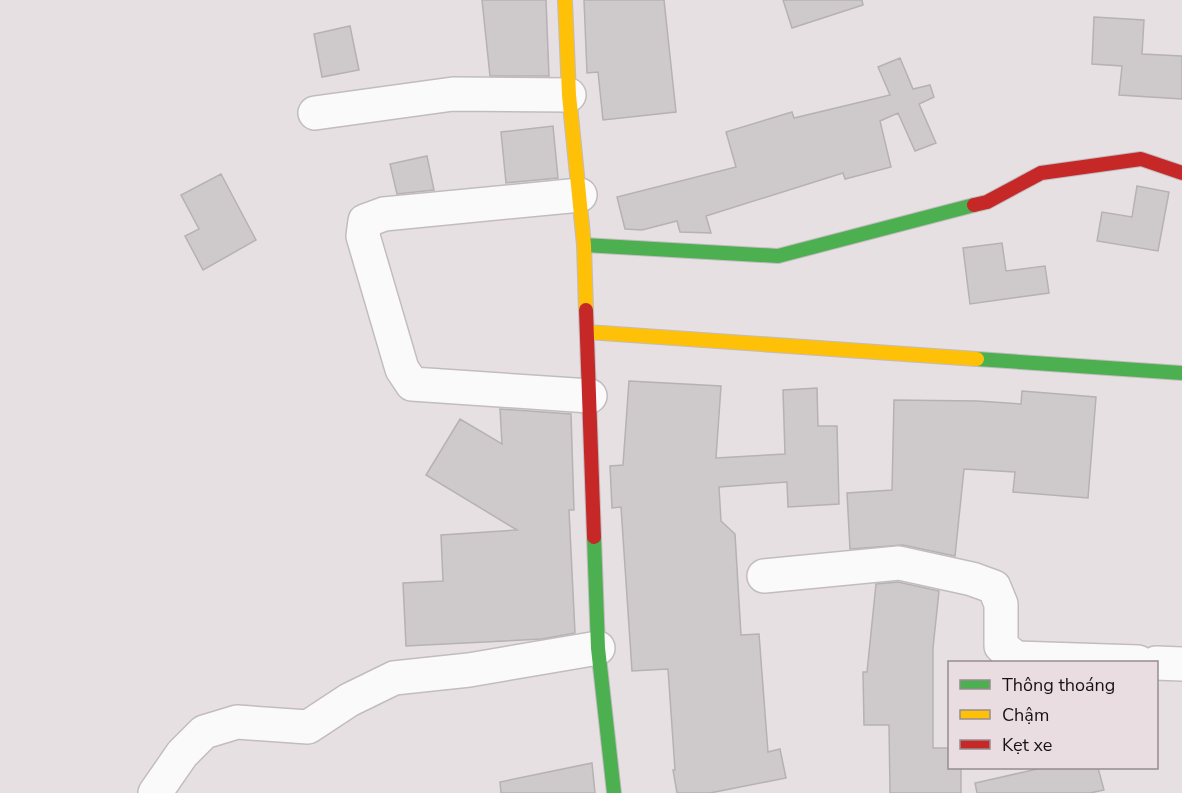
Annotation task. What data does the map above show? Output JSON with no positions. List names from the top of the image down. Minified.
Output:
{"legend":["Thông thoáng","Chậm","Kẹt xe"]}
